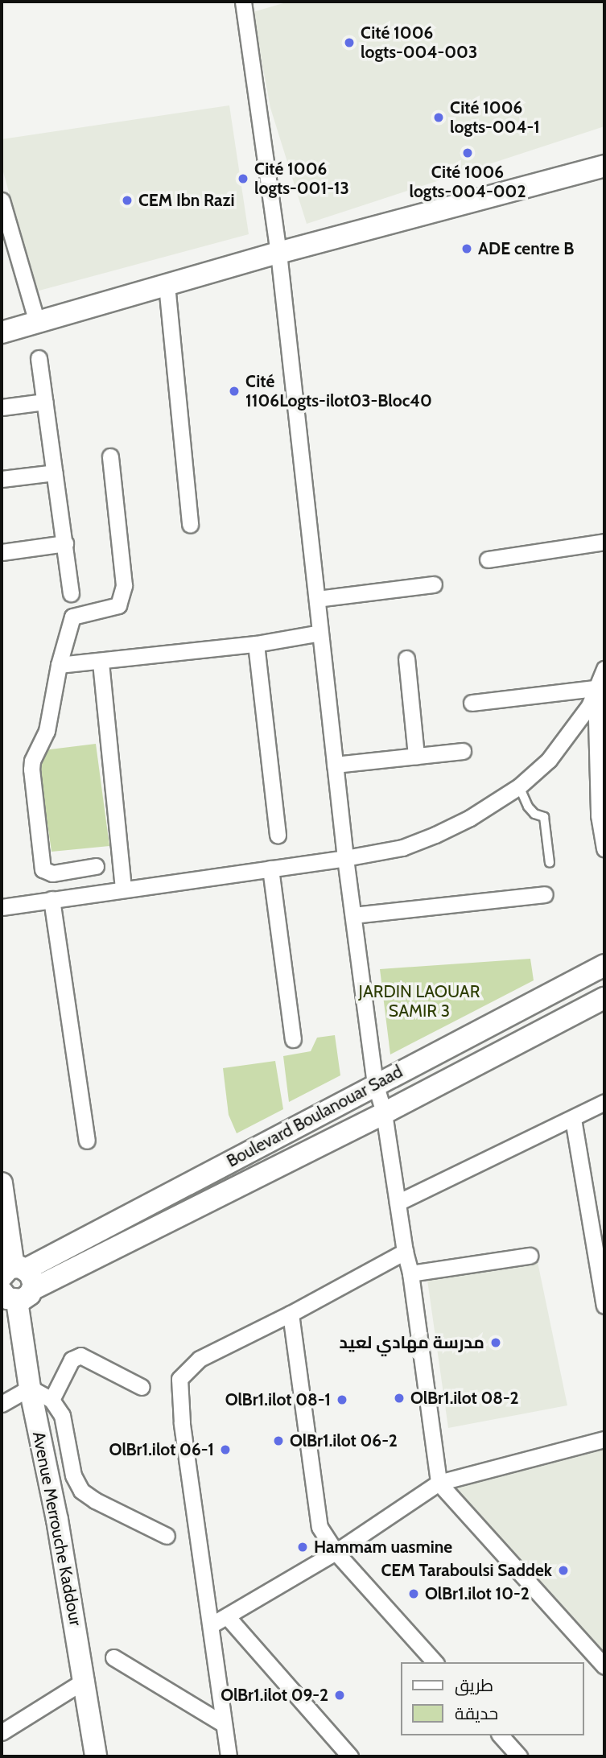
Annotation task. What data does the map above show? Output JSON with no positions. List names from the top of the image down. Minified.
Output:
{"streets":{"main road":["Boulevard Boulanouar Saad","Avenue Merrouche Kaddour"]},"crossings":[["Boulevard Boulanouar Saad","Avenue Merrouche Kaddour"]],"parks":["JARDIN LAOUAR SAMIR 3"],"places":["Cité 1006 logts-004-003","Cité 1006 logts-004-1","Cité 1006 logts-004-002","Cité 1006 logts-001-13","CEM Ibn Razi","ADE centre B","Cité 1106Logts-ilot03-Bloc40","مدرسة مهادي لعيد","OlBr1.ilot 08-2","OlBr1.ilot 08-1","OlBr1.ilot 06-2","OlBr1.ilot 06-1","Hammam uasmine","CEM Taraboulsi Saddek","OlBr1.ilot 10-2","OlBr1.ilot 09-2"],"legend":["طريق","حديقة"]}
